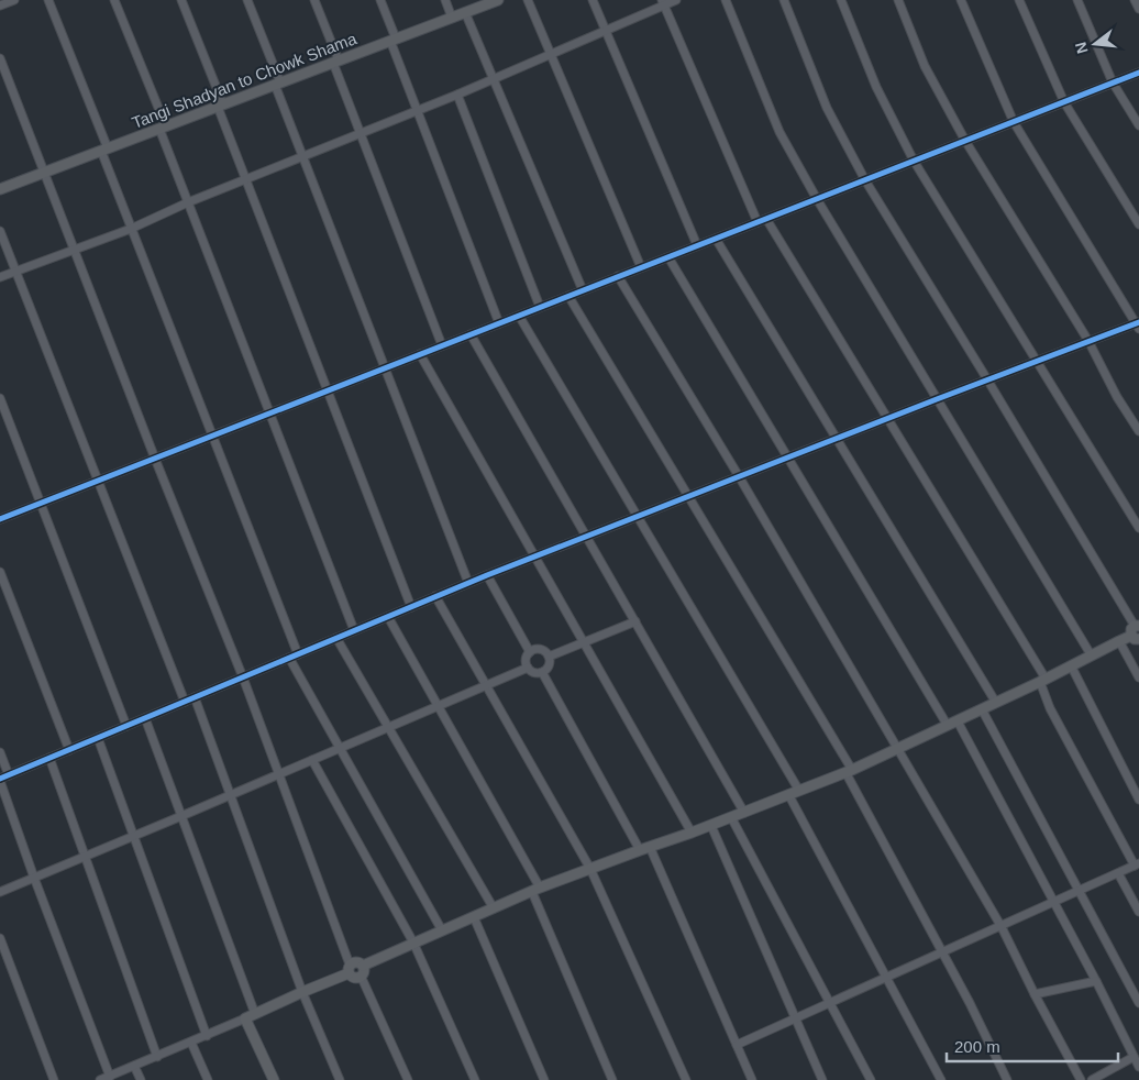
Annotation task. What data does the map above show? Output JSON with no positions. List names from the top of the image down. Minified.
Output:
{"streets":{"main road":["Tangi Shadyan to Chowk Shama"]},"scale_bar":"200 m","north":"left"}
